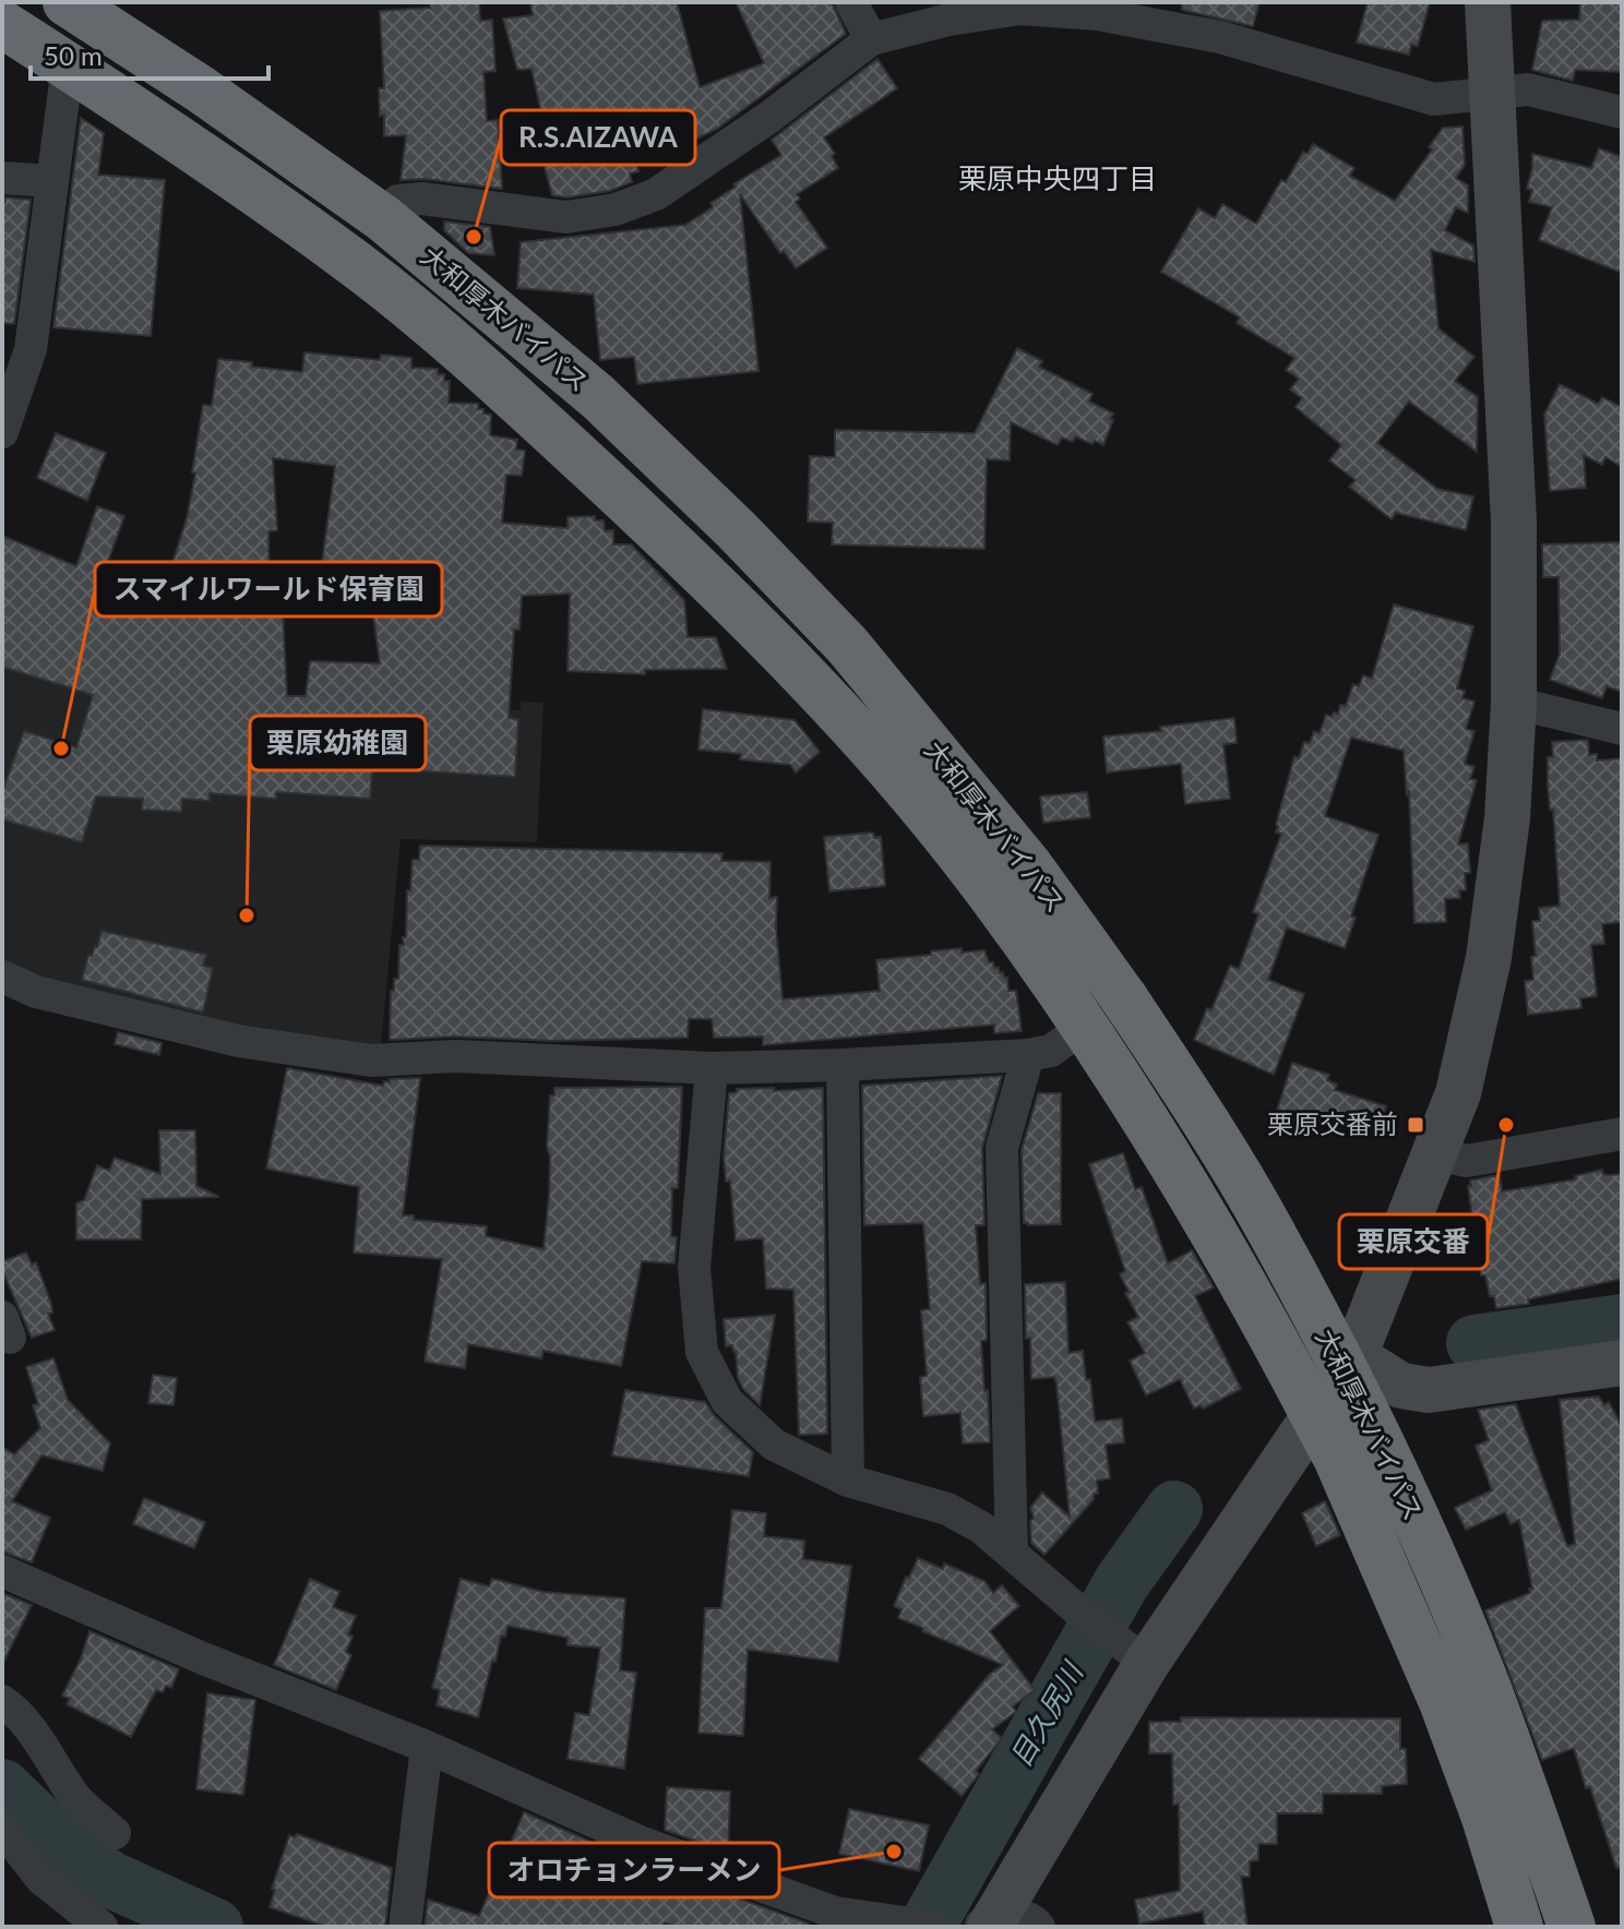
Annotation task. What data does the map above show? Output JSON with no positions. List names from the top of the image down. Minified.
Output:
{"streets":{"highway":["大和厚木バイパス"]},"districts":["栗原中央四丁目"],"water":["目久尻川"],"places":{"other":["R.S.AIZAWA","スマイルワールド保育園","栗原幼稚園","栗原交番","オロチョンラーメン"],"transit":["栗原交番前"]},"scale_bar":"50 m"}
